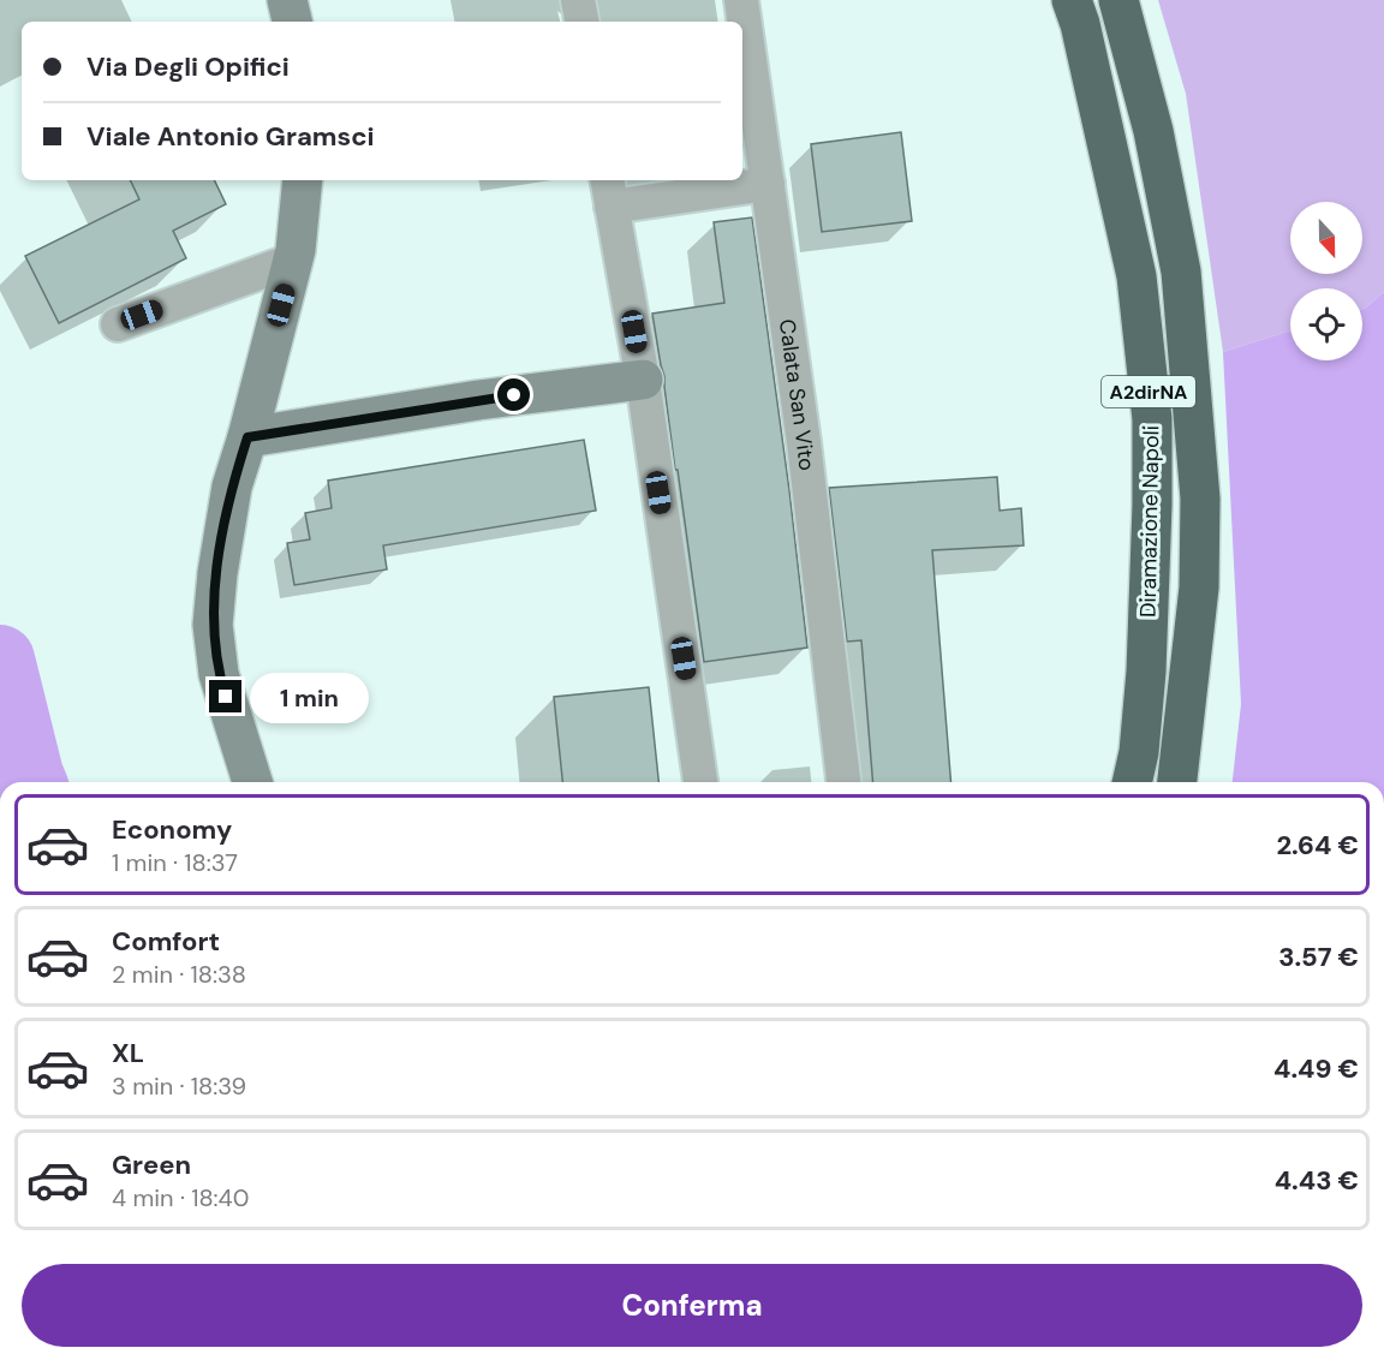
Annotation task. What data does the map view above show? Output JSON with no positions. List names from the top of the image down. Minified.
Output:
{"streets":{"highway":["A2dirNA","Diramazione Napoli"],"street":["Calata San Vito"]},"north":"bottom","page":{"banner":["Via Degli Opifici","Viale Antonio Gramsci"],"bubble":"1 min","list":[{"name":"Economy","note":"1 min · 18:37","value":"2.64 €"},{"name":"Comfort","note":"2 min · 18:38","value":"3.57 €"},{"name":"XL","note":"3 min · 18:39","value":"4.49 €"},{"name":"Green","note":"4 min · 18:40","value":"4.43 €"}],"buttons":"Conferma"}}
